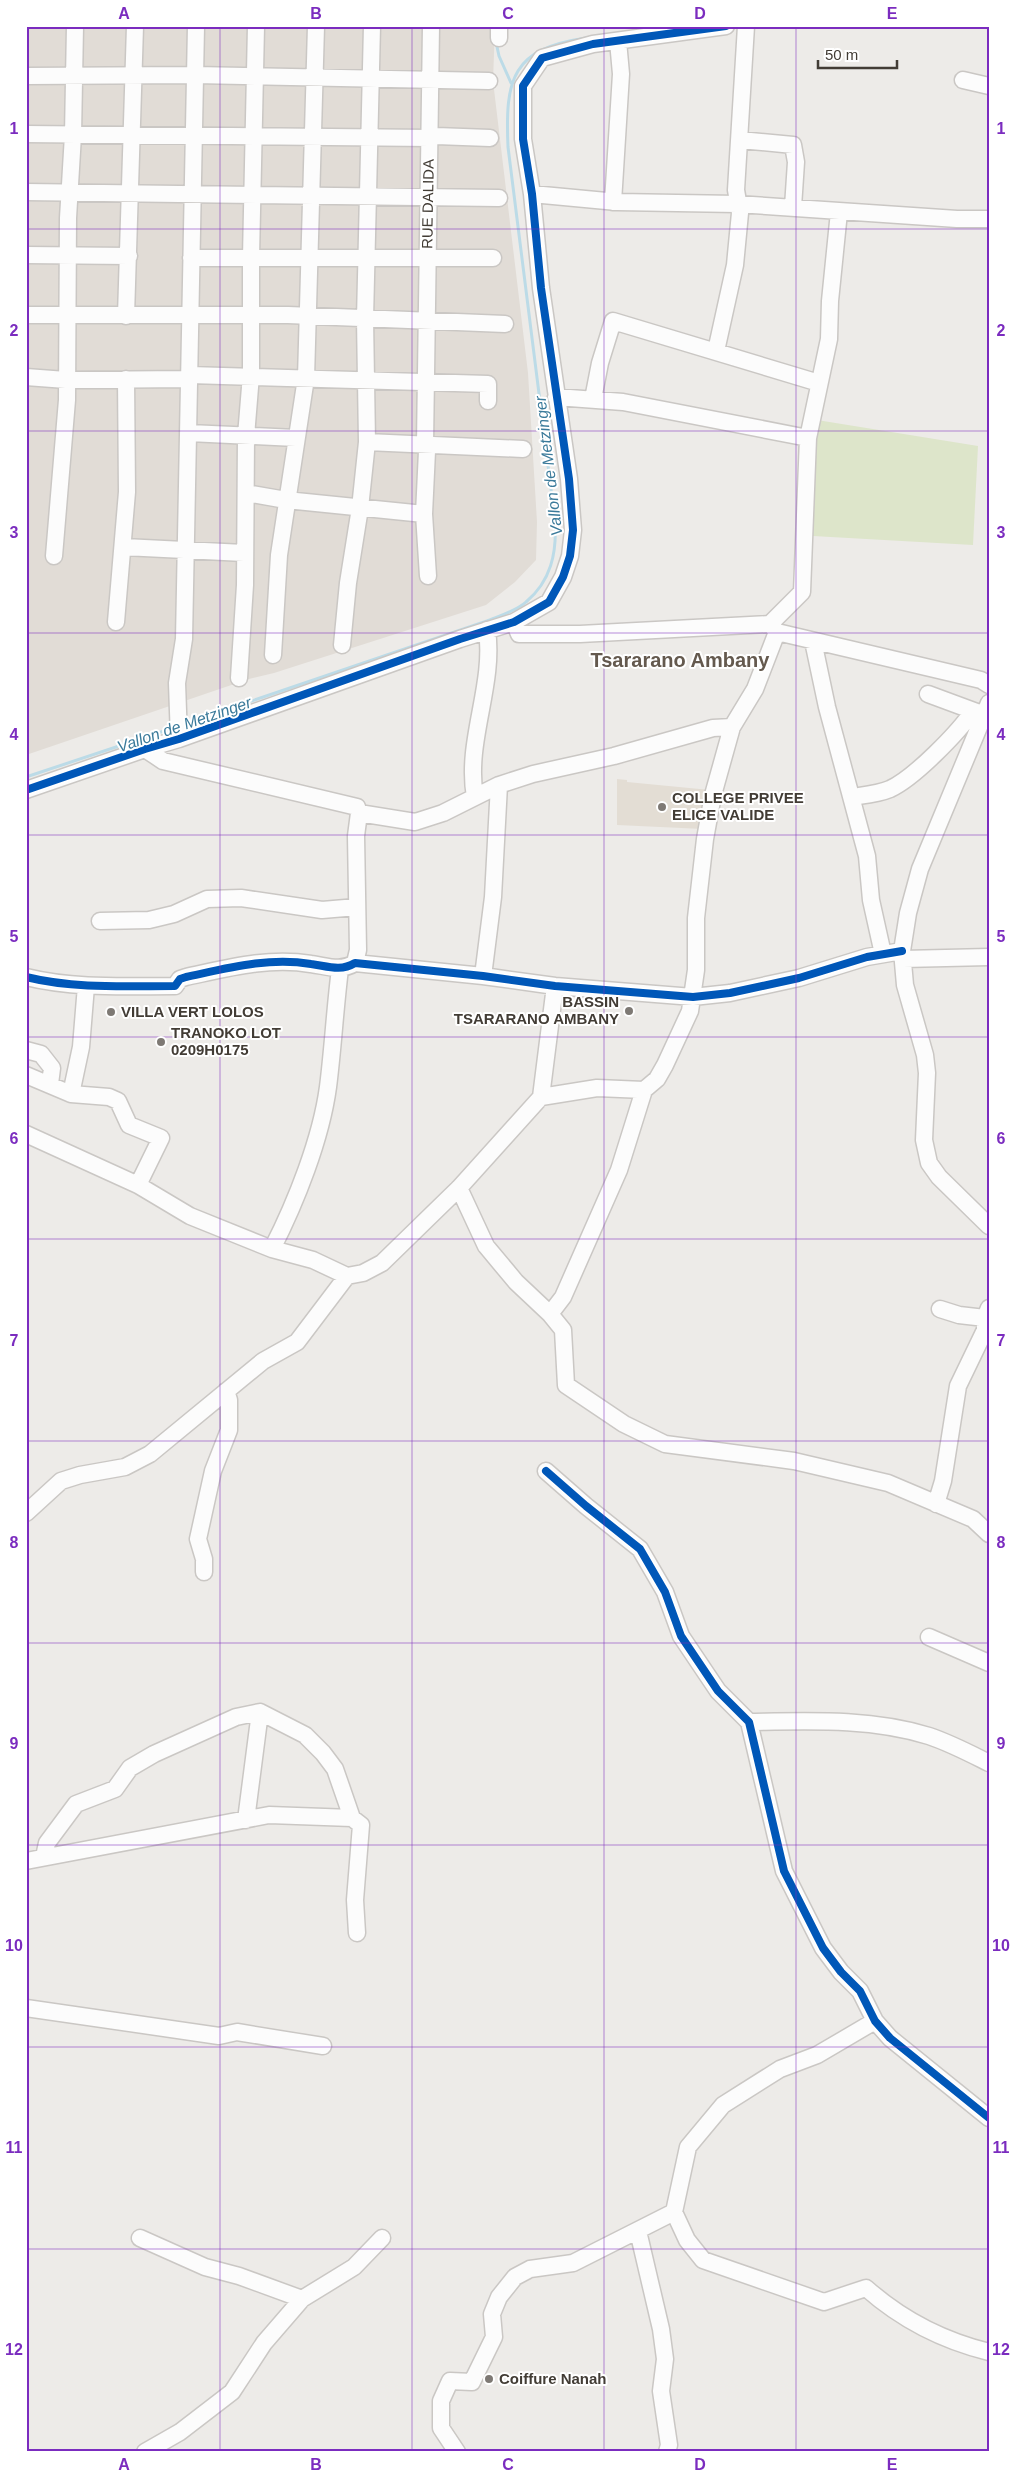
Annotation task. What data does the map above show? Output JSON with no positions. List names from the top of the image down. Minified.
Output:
{"streets":{"street":["RUE DALIDA"]},"districts":["Tsararano Ambany"],"water":["Vallon de Metzinger"],"places":["COLLEGE PRIVEE ELICE VALIDE","BASSIN TSARARANO AMBANY","VILLA VERT LOLOS","TRANOKO LOT 0209H0175","Coiffure Nanah"],"scale_bar":"50 m","grid":{"columns":["A","B","C","D","E"],"rows":["1","2","3","4","5","6","7","8","9","10","11","12"]}}
